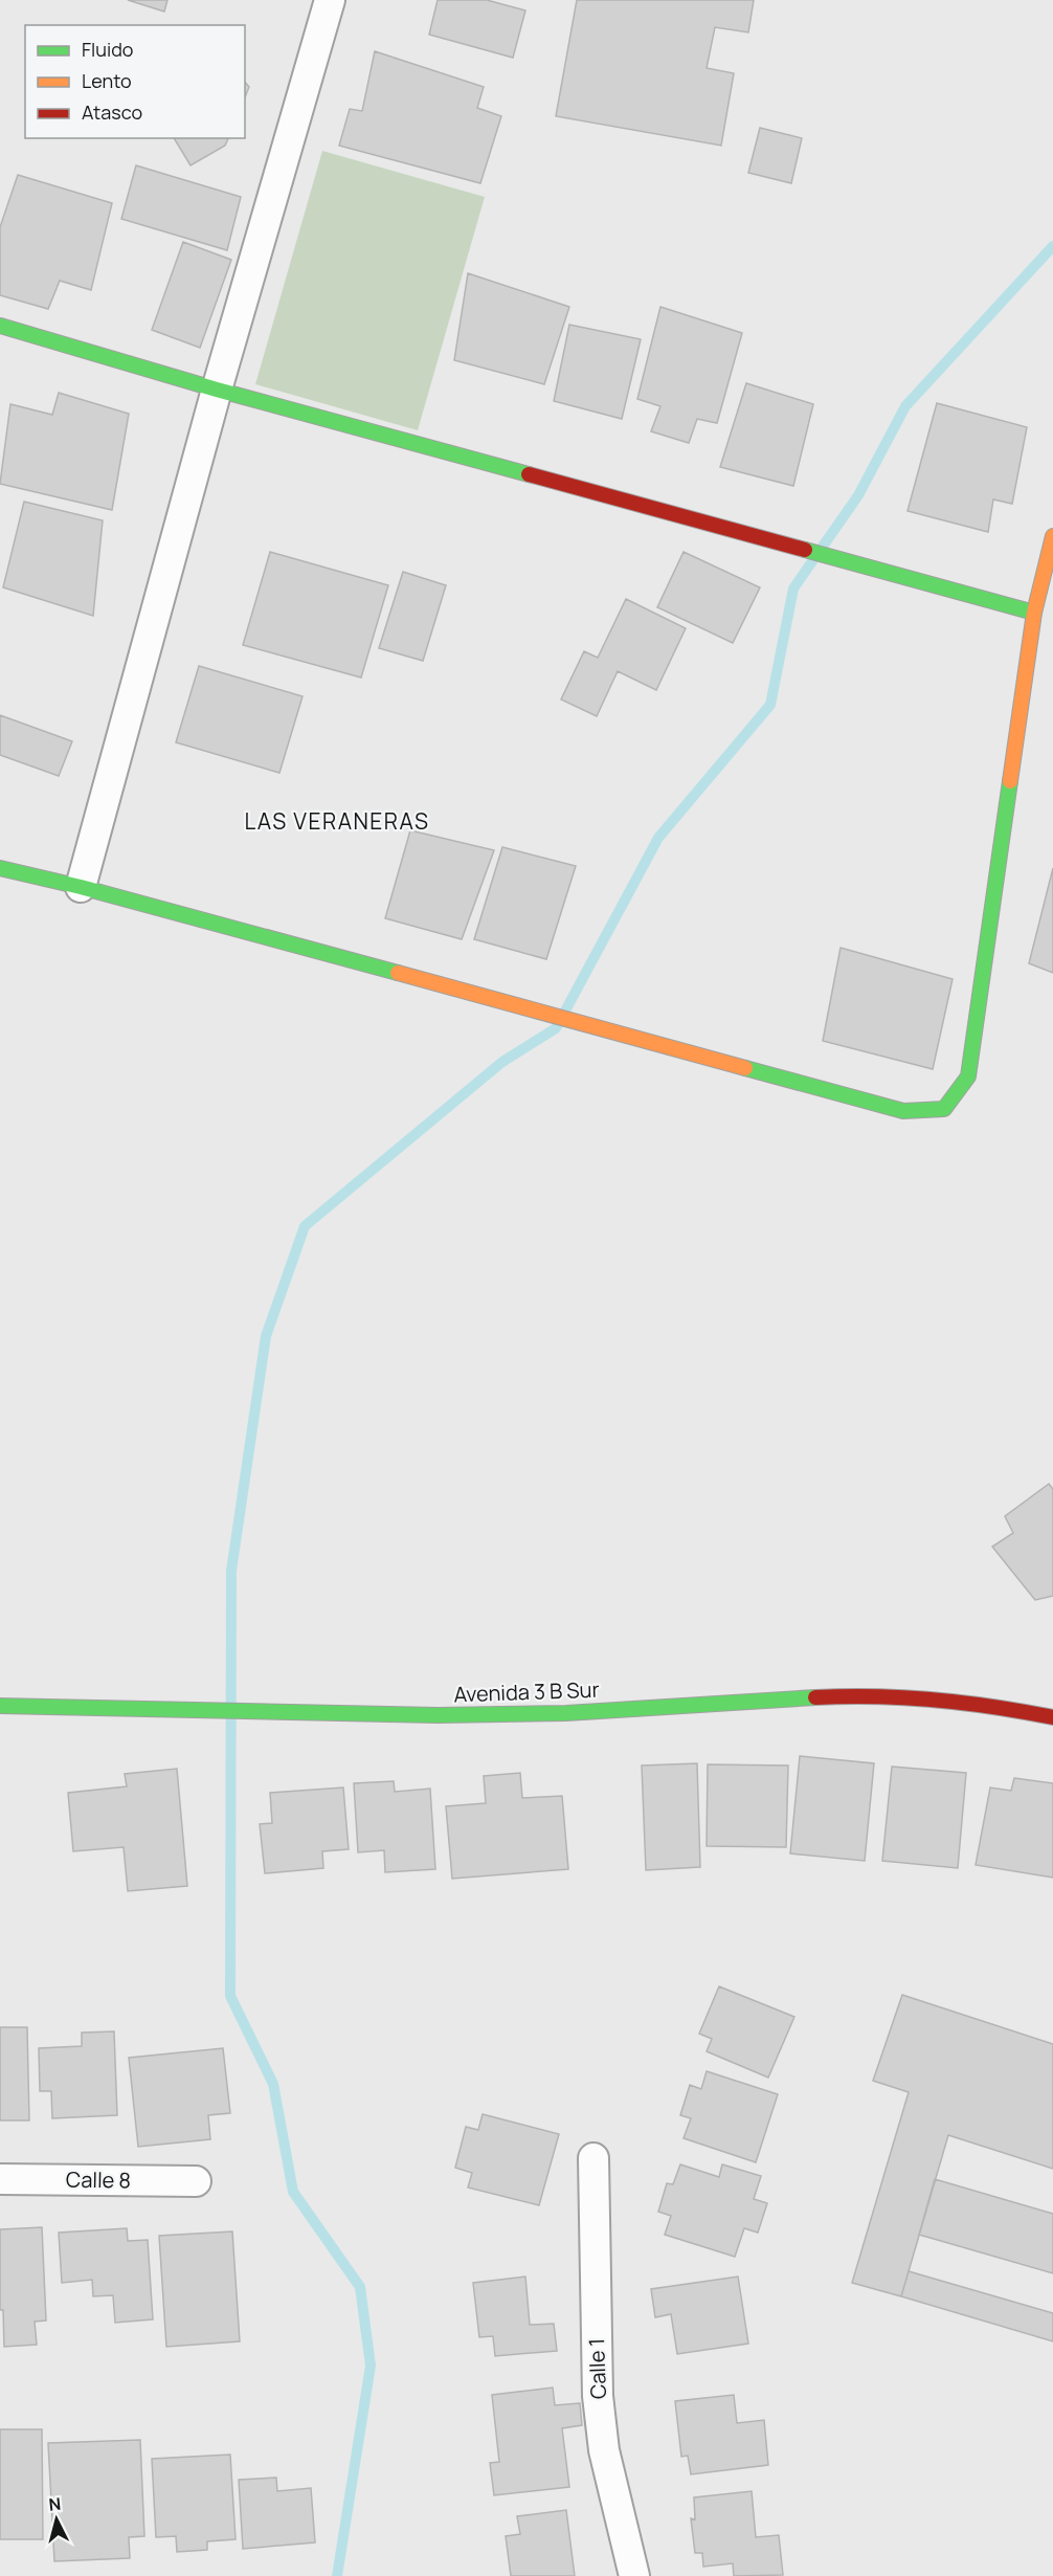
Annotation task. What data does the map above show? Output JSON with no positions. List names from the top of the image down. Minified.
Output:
{"streets":{"street":["Avenida 3 B Sur","Calle 8","Calle 1"]},"districts":["LAS VERANERAS"],"legend":["Fluido","Lento","Atasco"],"north":"top"}
